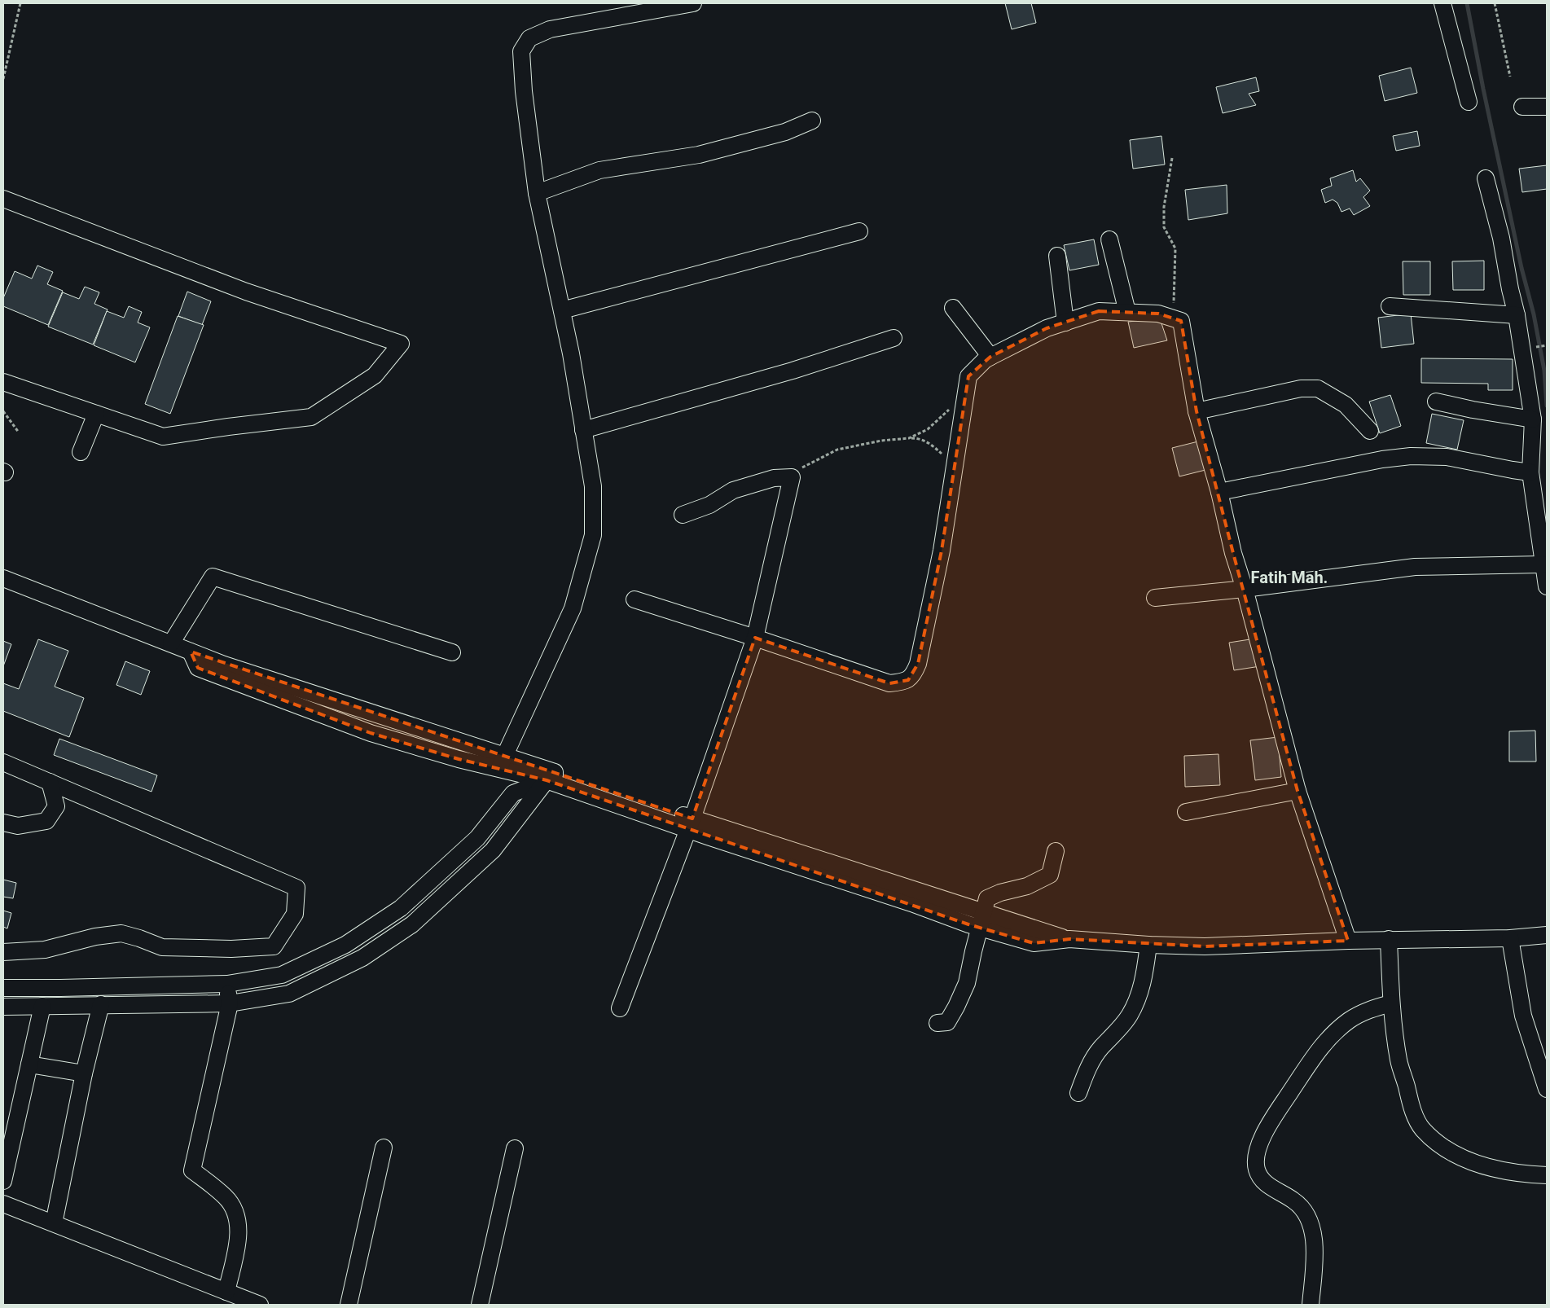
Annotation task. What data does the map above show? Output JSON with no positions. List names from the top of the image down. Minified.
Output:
{"districts":["Fatih Mah."]}
